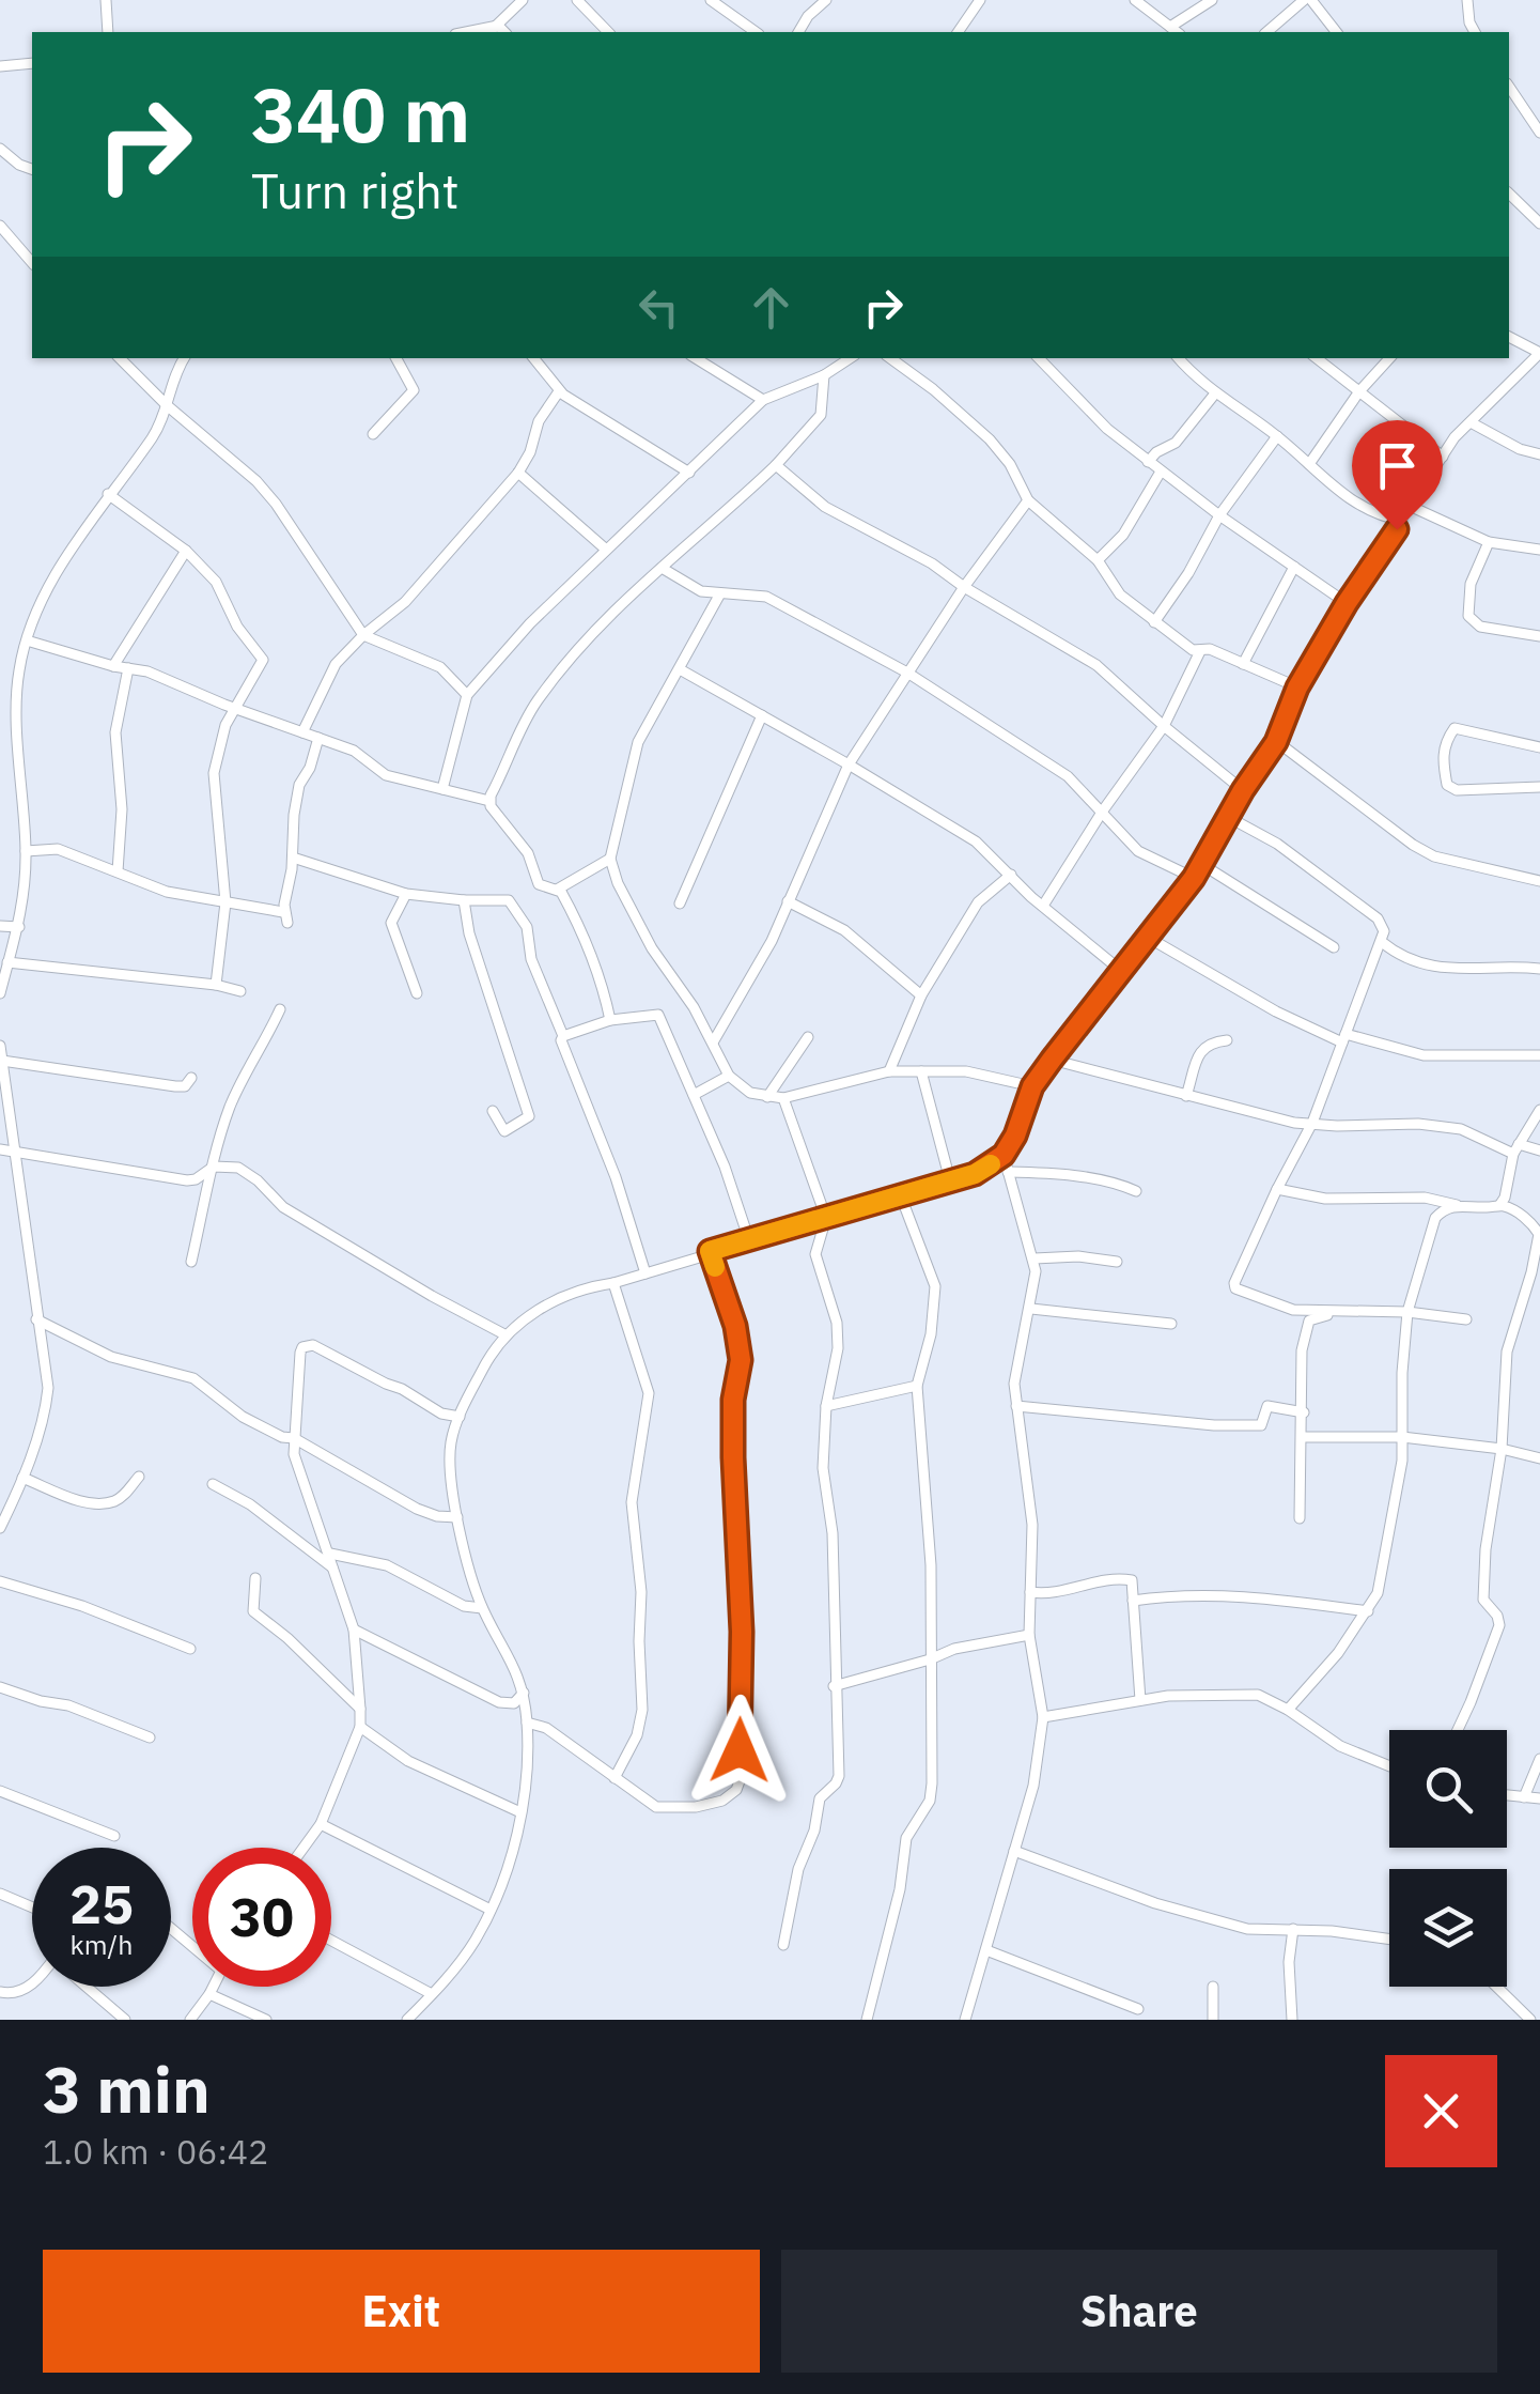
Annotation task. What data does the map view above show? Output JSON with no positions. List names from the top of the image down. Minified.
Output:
{"page":{"turn":["340 m","Turn right"],"speed":"25 km/h","limit":"30","heading":["3 min","1.0 km · 06:42"],"buttons":["Exit","Share"]}}
